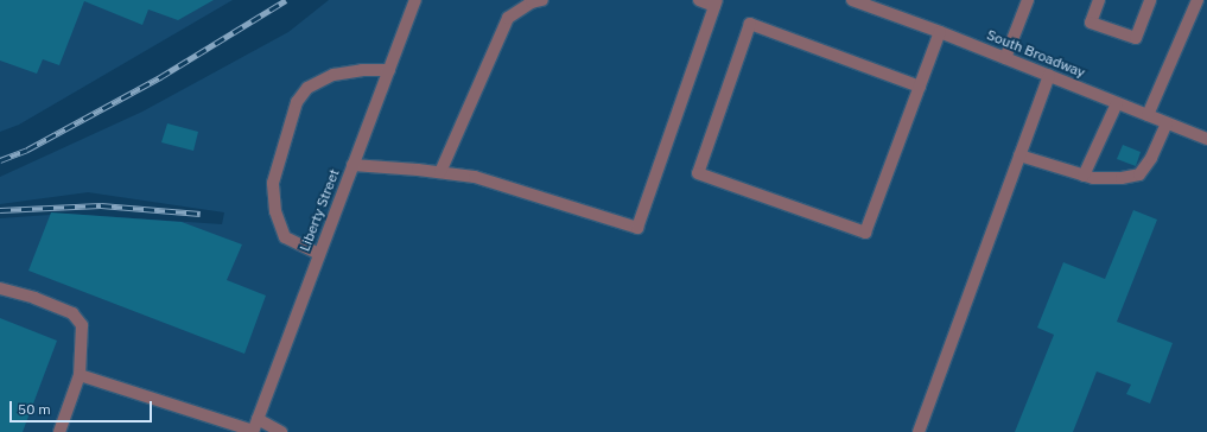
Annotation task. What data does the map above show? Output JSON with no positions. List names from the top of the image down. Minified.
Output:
{"streets":{"street":["South Broadway","Liberty Street"]},"scale_bar":"50 m"}
